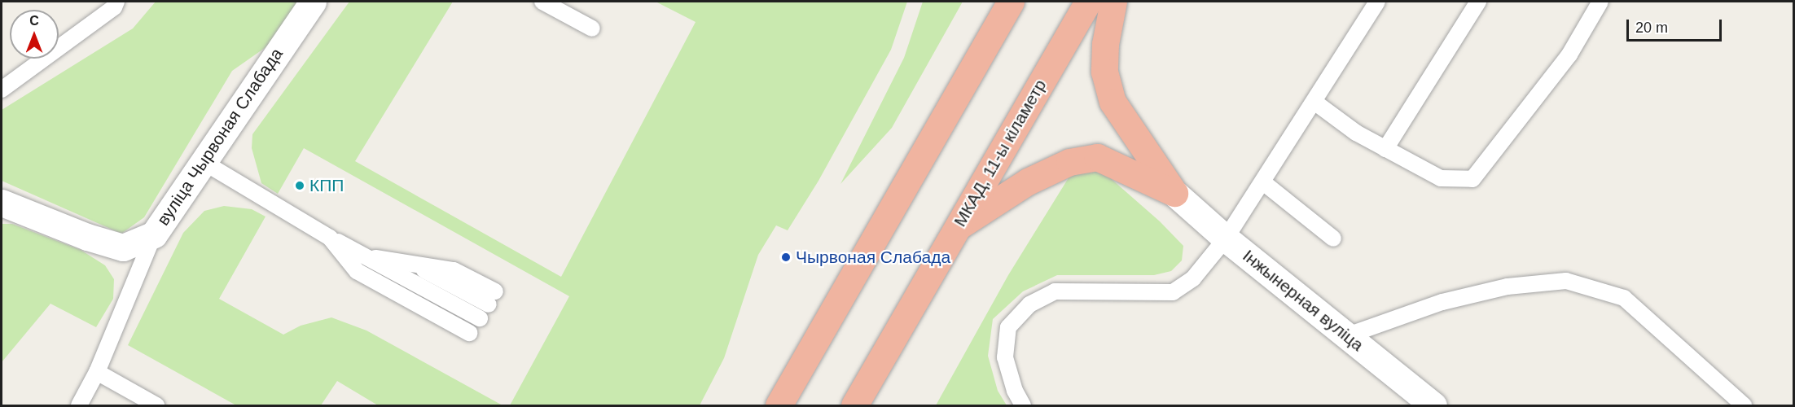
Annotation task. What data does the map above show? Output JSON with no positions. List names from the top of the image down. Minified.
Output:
{"streets":{"highway":["МКАД, 11-ы кіламетр"],"street":["вуліца Чырвоная Слабада","Інжынерная вуліца"]},"places":["КПП","Чырвоная Слабада"],"scale_bar":"20 m","north":"top"}
